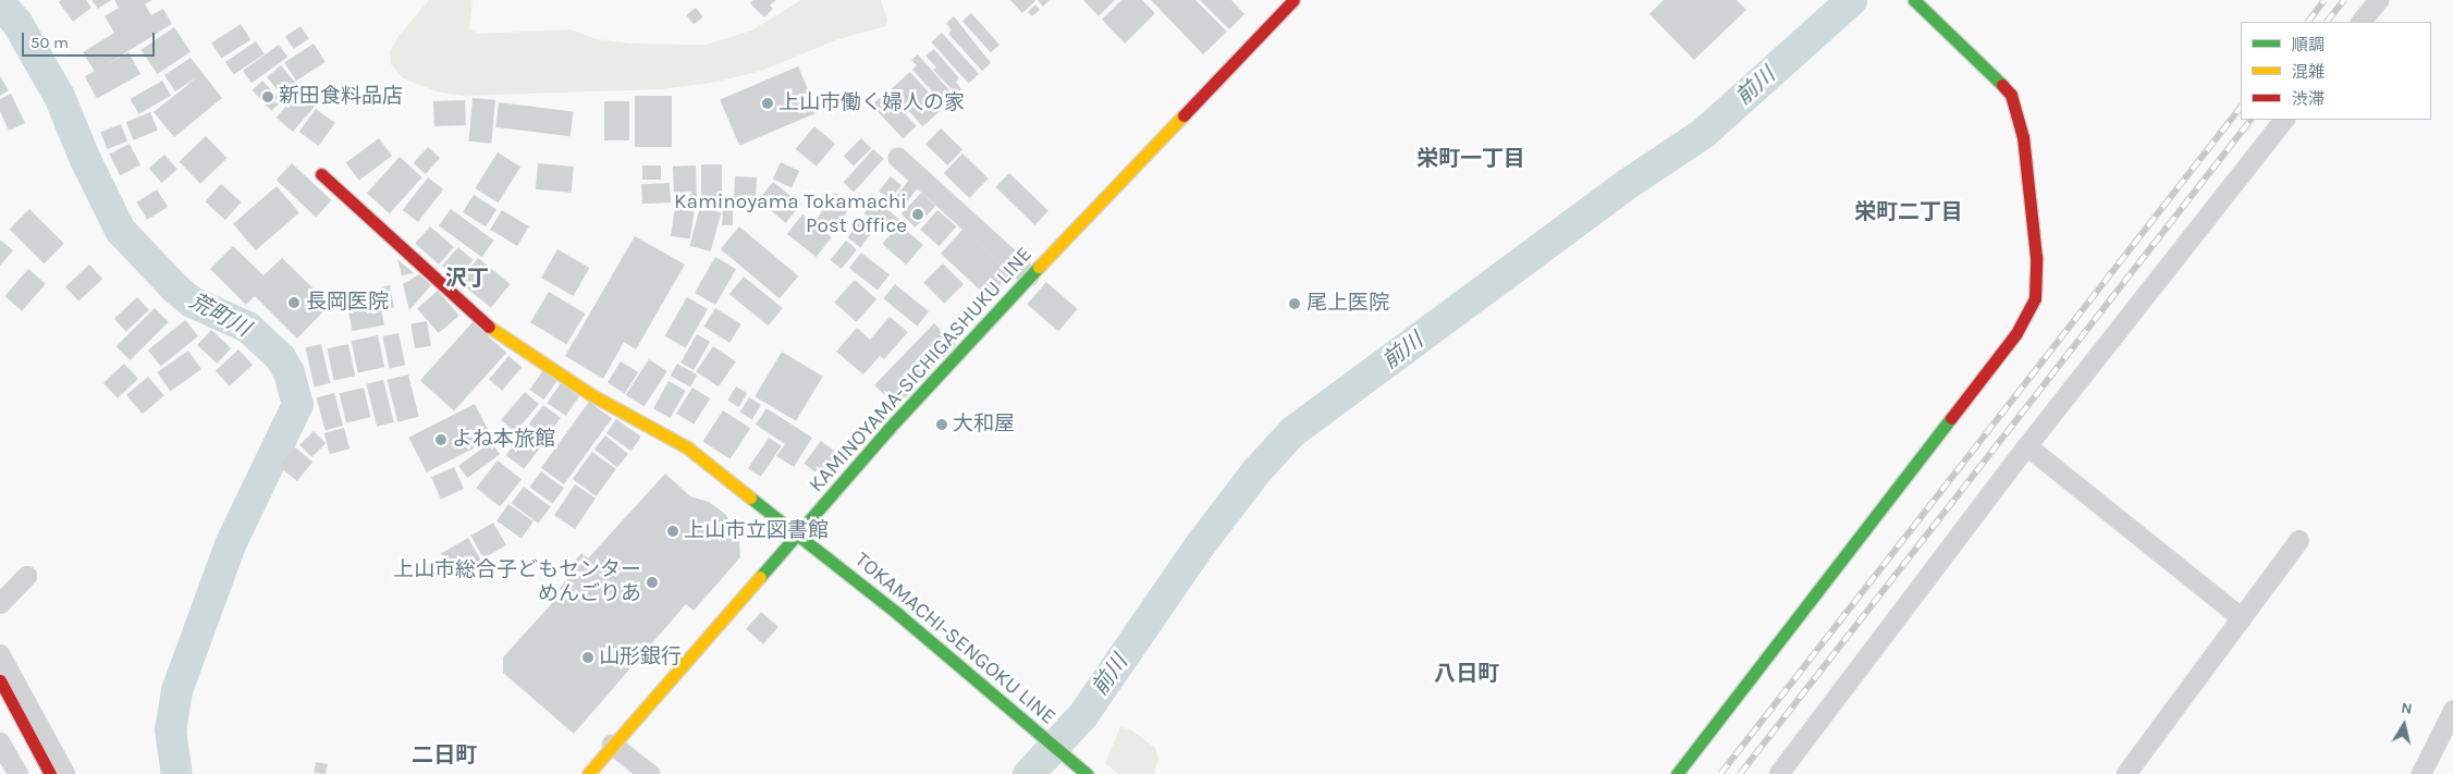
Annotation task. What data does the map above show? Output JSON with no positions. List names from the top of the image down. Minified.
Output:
{"streets":{"street":["KAMINOYAMA-SICHIGASHUKU LINE","TOKAMACHI-SENGOKU LINE"]},"crossings":[["KAMINOYAMA-SICHIGASHUKU LINE","TOKAMACHI-SENGOKU LINE"]],"districts":["栄町一丁目","栄町二丁目","沢丁","八日町","二日町"],"water":["前川","荒町川"],"places":["新田食料品店","上山市働く婦人の家","Kaminoyama Tokamachi Post Office","長岡医院","尾上医院","大和屋","よね本旅館","上山市立図書館","上山市総合子どもセンター めんごりあ","山形銀行"],"legend":["順調","混雑","渋滞"],"scale_bar":"50 m","north":"top"}
